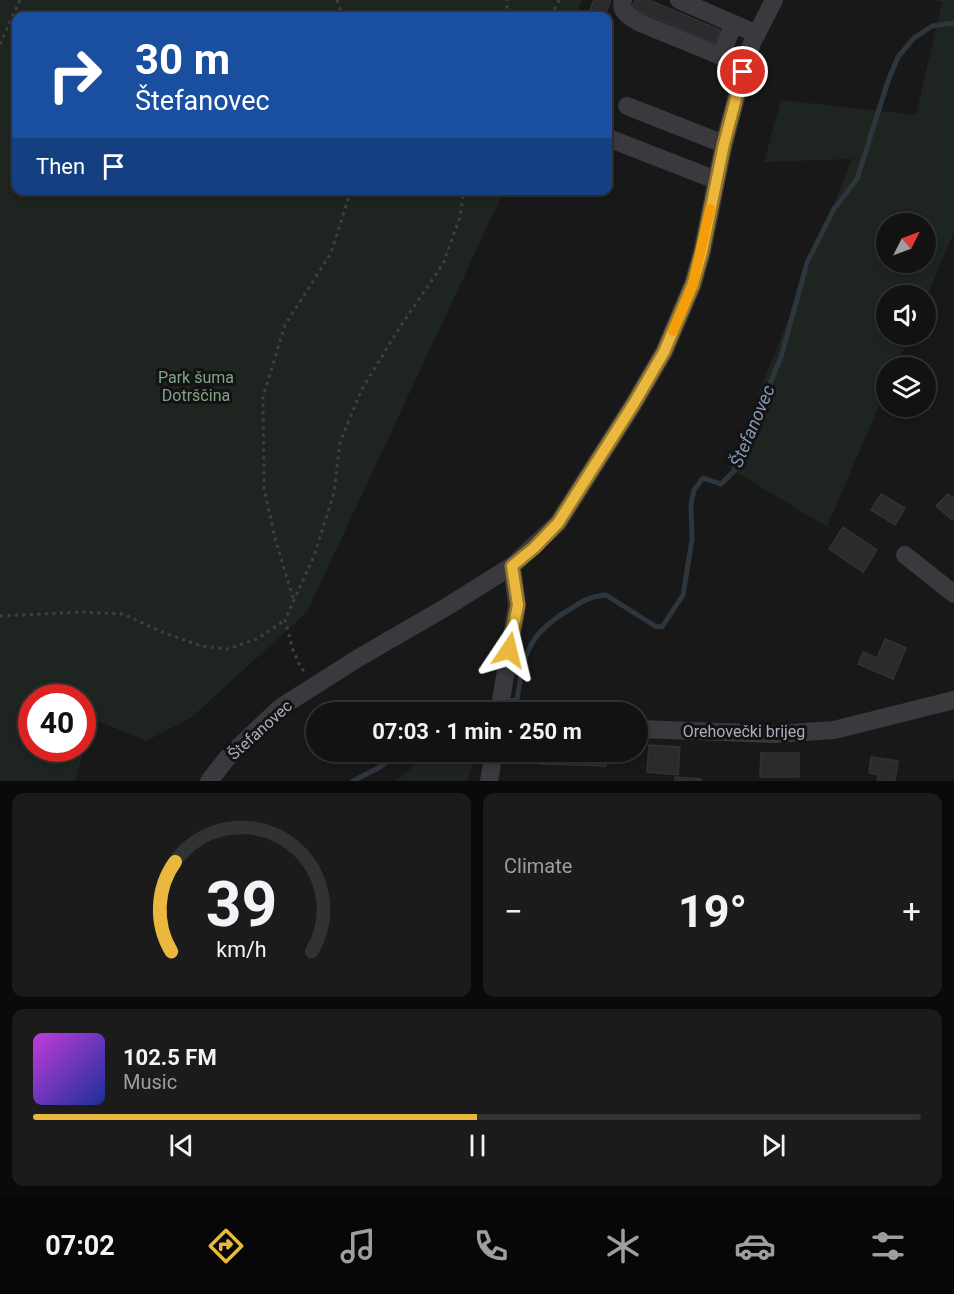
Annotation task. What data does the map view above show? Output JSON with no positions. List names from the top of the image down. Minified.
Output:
{"streets":{"street":["Štefanovec","Orehovečki brijeg"]},"water":["Štefanovec"],"parks":["Park šuma Dotrščina"],"north":"top right","page":{"turn":["30 m","Štefanovec"],"then":"Then","limit":"40","trip":"07:03 · 1 min · 250 m","tile":"Climate","heat":["−","19°","+"],"song":["102.5 FM","Music"],"tabs":"07:02","gauge":["39","km/h"]}}
